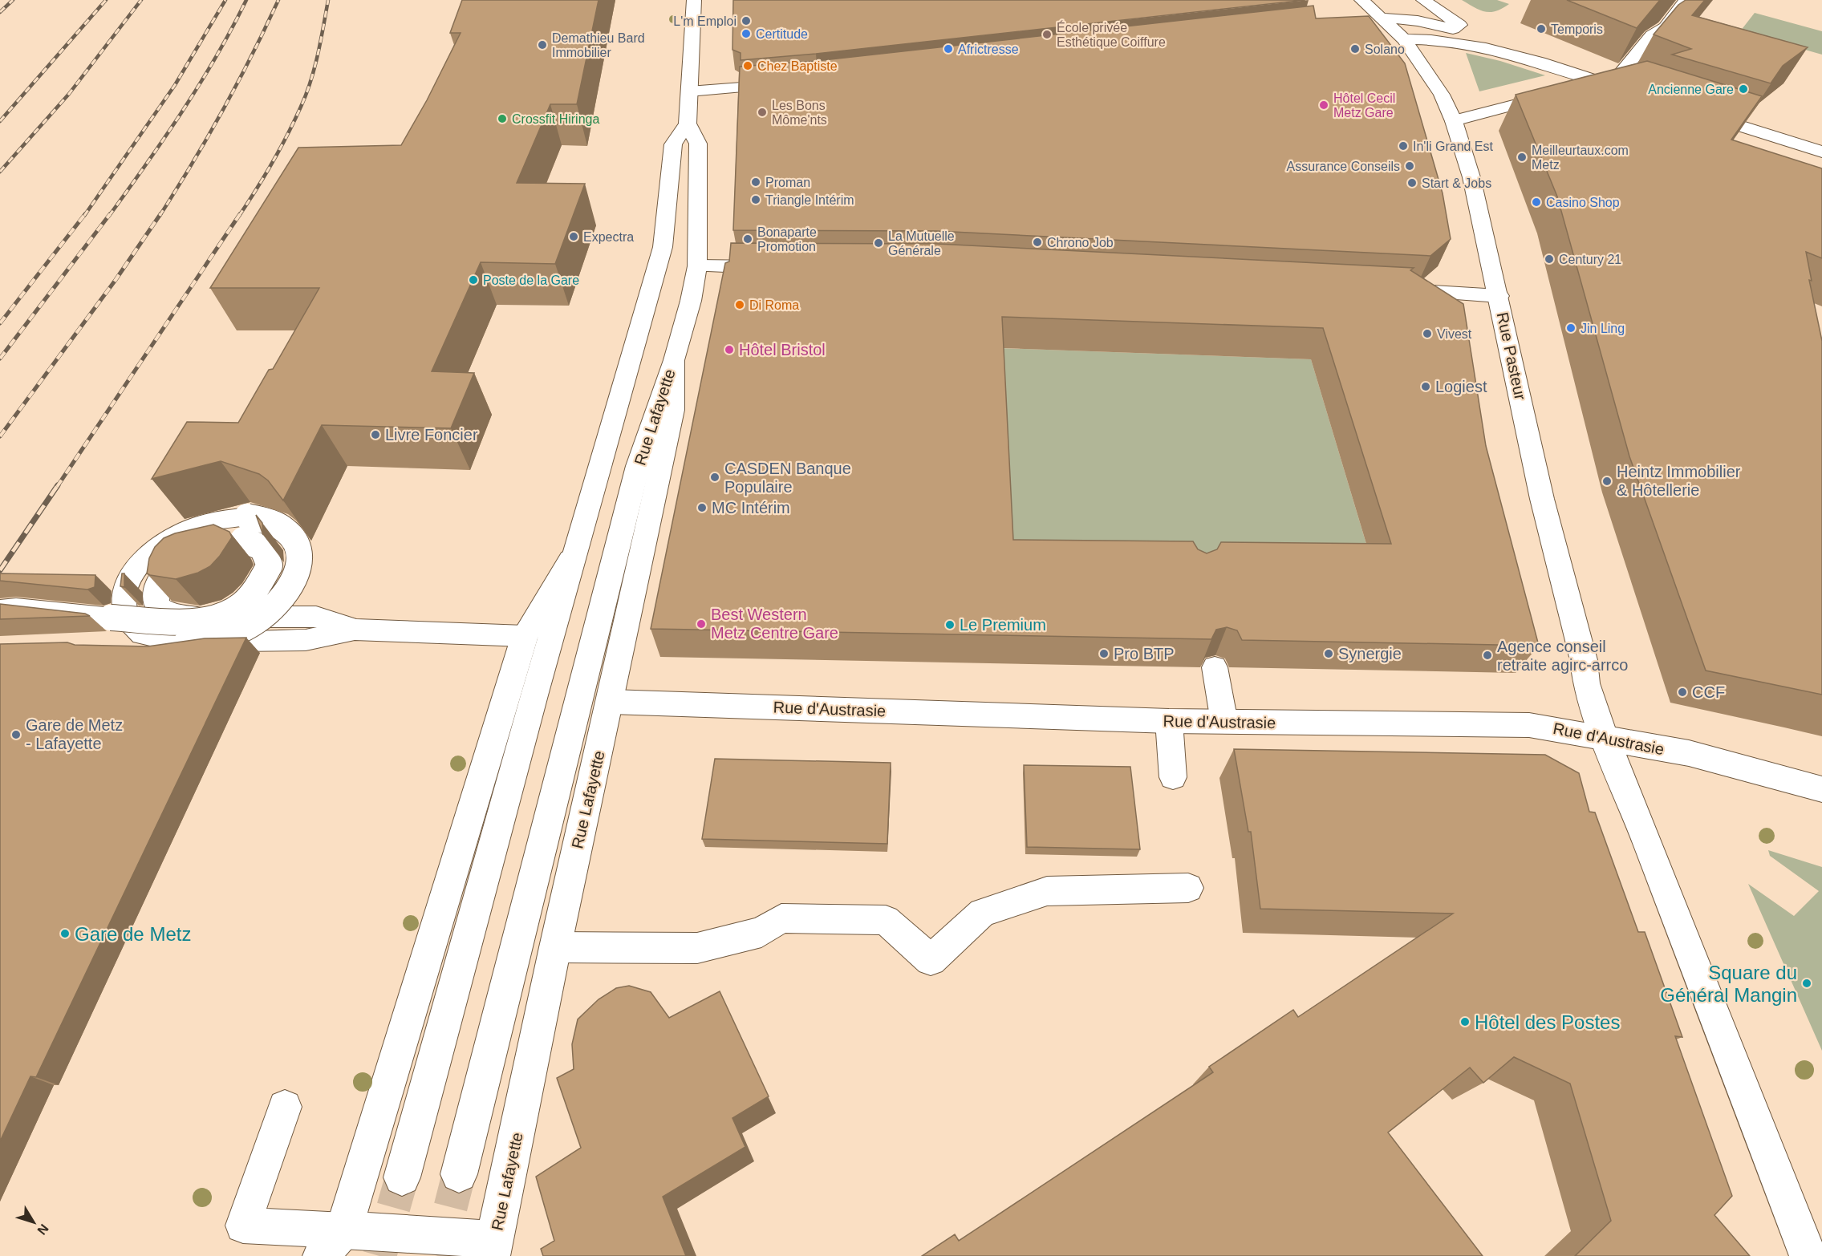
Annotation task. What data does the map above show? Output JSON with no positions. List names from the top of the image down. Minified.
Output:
{"streets":{"street":["Rue Pasteur","Rue Lafayette","Rue d'Austrasie"]},"crossings":[["Rue Pasteur","Rue d'Austrasie"],["Rue Lafayette","Rue d'Austrasie"]],"places":["L'm Emploi","Temporis","Certitude","École privée Esthétique Coiffure","Demathieu Bard Immobilier","Africtresse","Solano","Chez Baptiste","Ancienne Gare","Hôtel Cecil Metz Gare","Les Bons Môme'nts","Crossfit Hiringa","In'li Grand Est","Meilleurtaux.com Metz","Assurance Conseils","Proman","Start & Jobs","Triangle Intérim","Casino Shop","Expectra","Bonaparte Promotion","Chrono Job","La Mutuelle Générale","Century 21","Poste de la Gare","Di Roma","Jin Ling","Vivest","Hôtel Bristol","Logiest","Livre Foncier","CASDEN Banque Populaire","Heintz Immobilier & Hôtellerie","MC Intérim","Best Western Metz Centre Gare","Le Premium","Pro BTP","Synergie","Agence conseil retraite agirc-arrco","CCF","Gare de Metz - Lafayette","Gare de Metz","Square du Général Mangin","Hôtel des Postes"],"north":"bottom right"}
